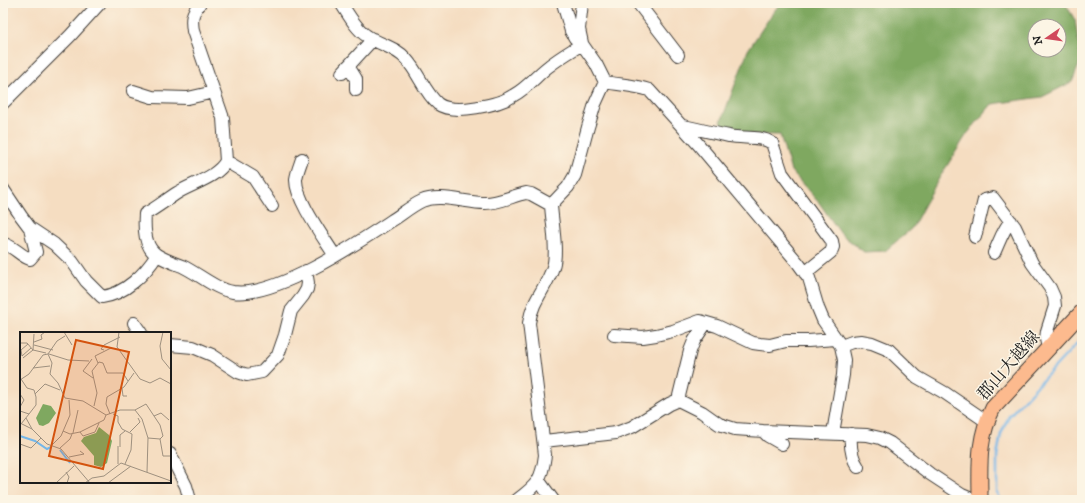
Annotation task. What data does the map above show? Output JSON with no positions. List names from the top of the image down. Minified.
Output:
{"streets":{"main road":["郡山大越線"]},"north":"left"}
